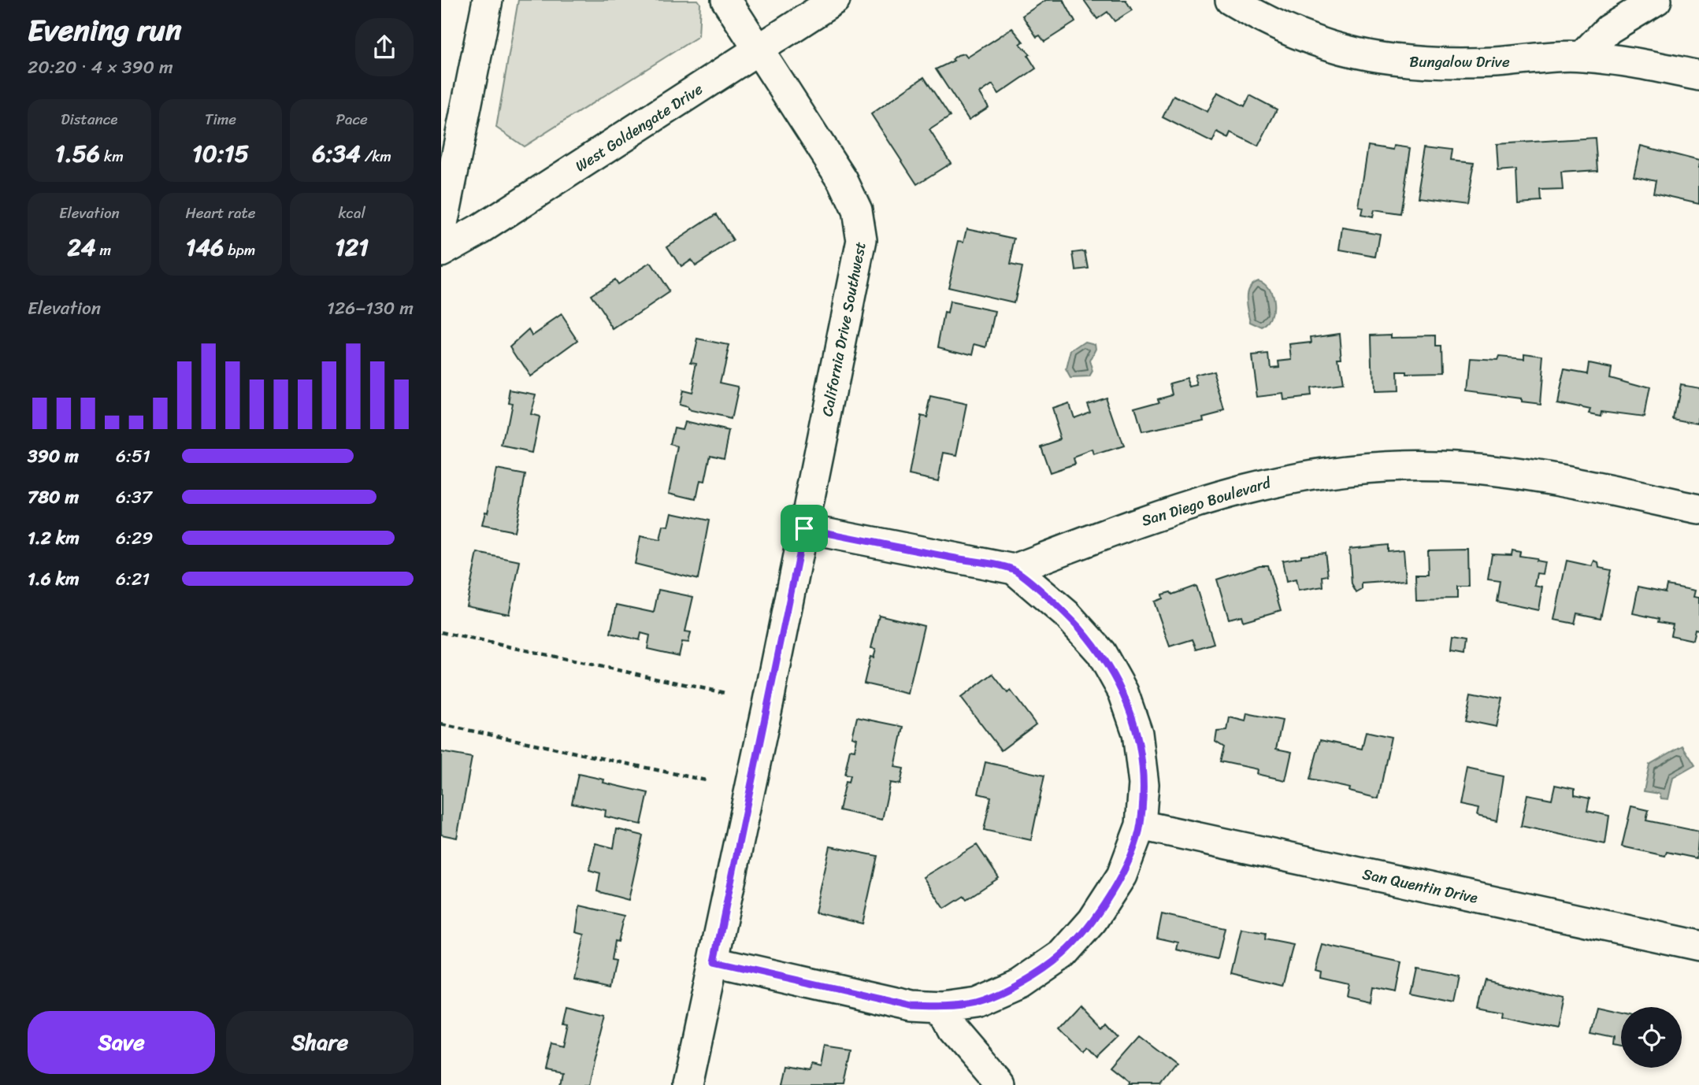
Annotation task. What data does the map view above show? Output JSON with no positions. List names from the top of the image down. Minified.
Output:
{"streets":{"street":["Bungalow Drive","West Goldengate Drive","California Drive Southwest","San Diego Boulevard","San Quentin Drive"]},"crossings":[["West Goldengate Drive","California Drive Southwest"]],"page":{"heading":["Evening run","20:20 · 4 × 390 m"],"stats":[["Distance","1.56 km"],["Time","10:15"],["Pace","6:34 /km"],["Elevation","24 m"],["Heart rate","146 bpm"],["kcal","121"]],"chart":["Elevation","126–130 m"],"list":[{"name":"390 m","note":"6:51"},{"name":"780 m","note":"6:37"},{"name":"1.2 km","note":"6:29"},{"name":"1.6 km","note":"6:21"}],"buttons":["Save","Share"]}}
